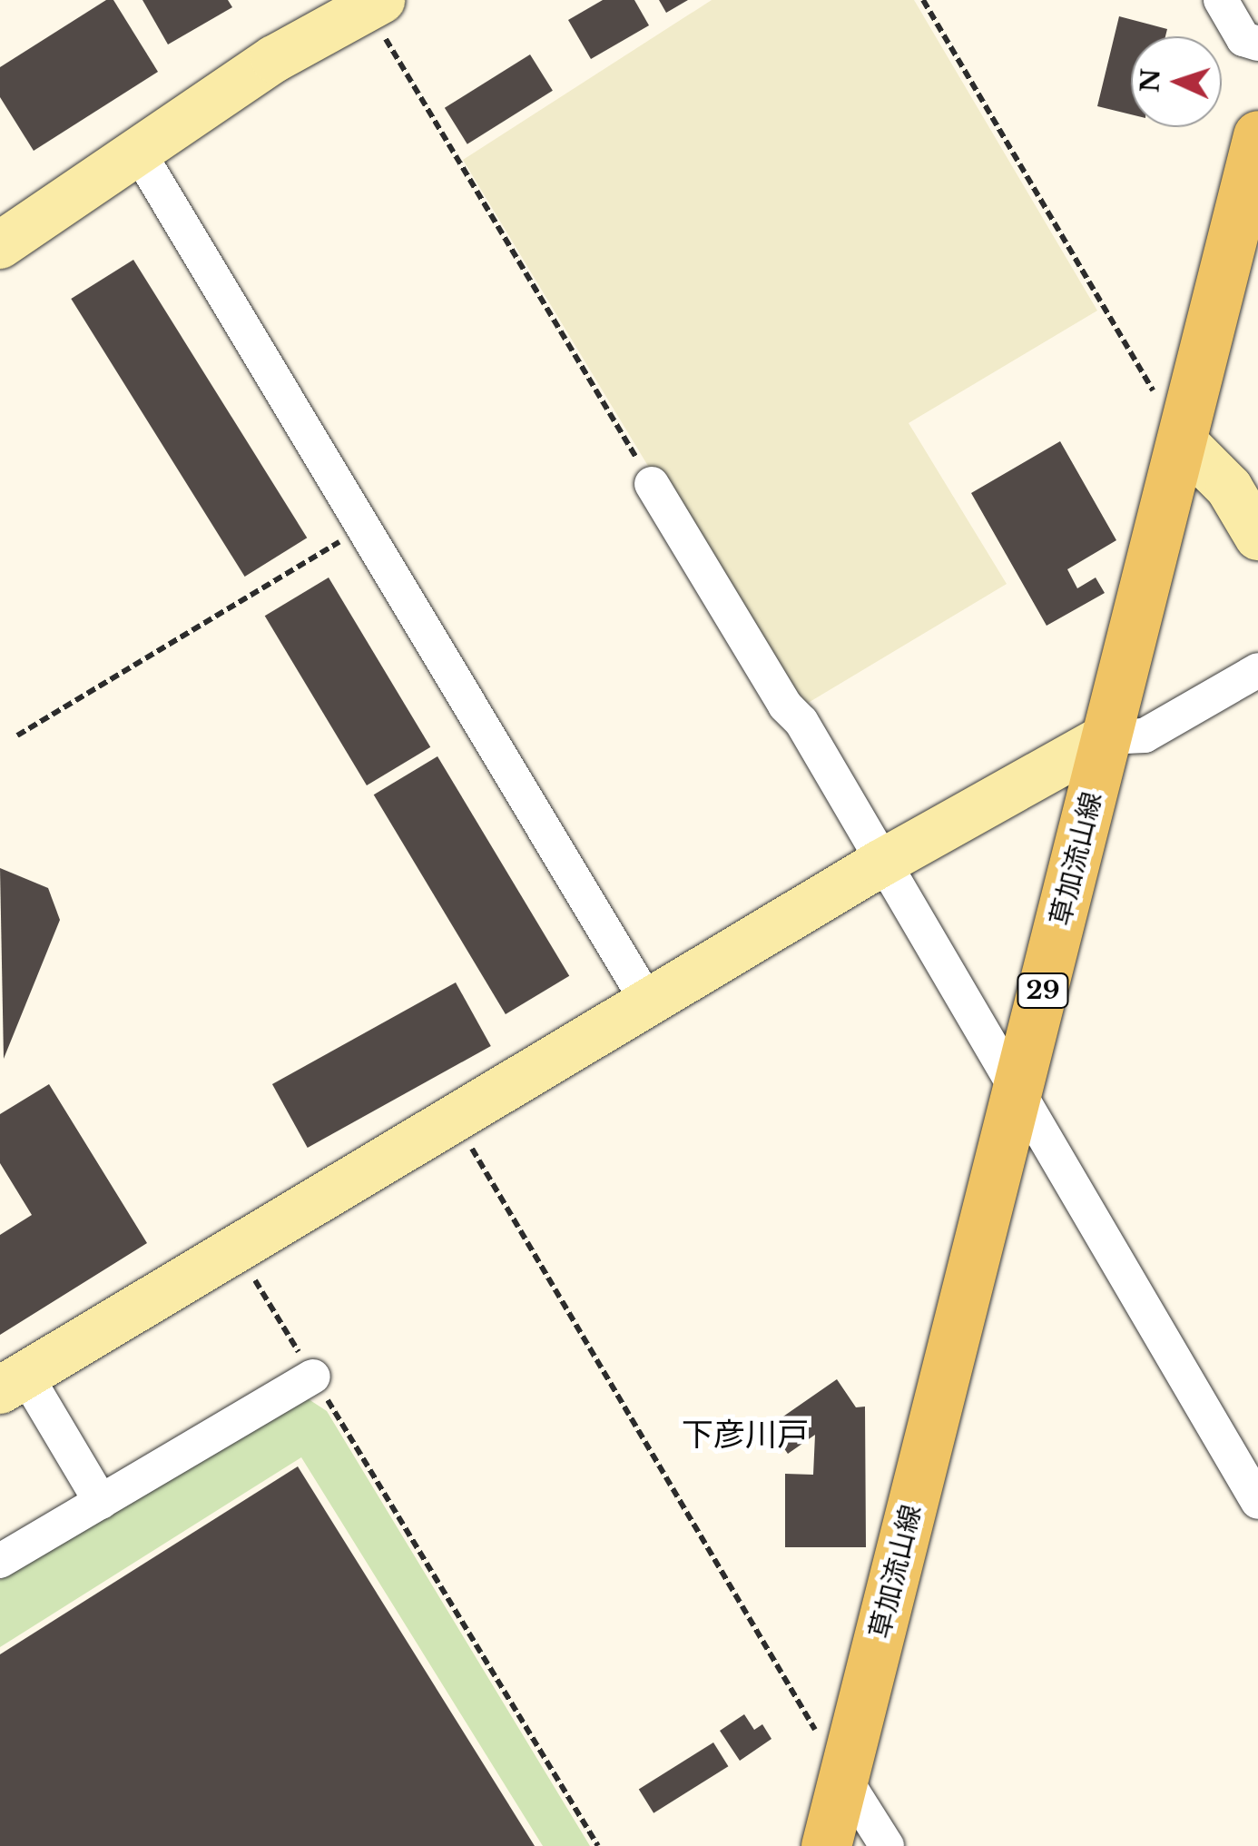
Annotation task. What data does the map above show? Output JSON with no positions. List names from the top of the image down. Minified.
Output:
{"streets":{"main road":["草加流山線","29"]},"districts":["下彦川戸"],"north":"left"}
